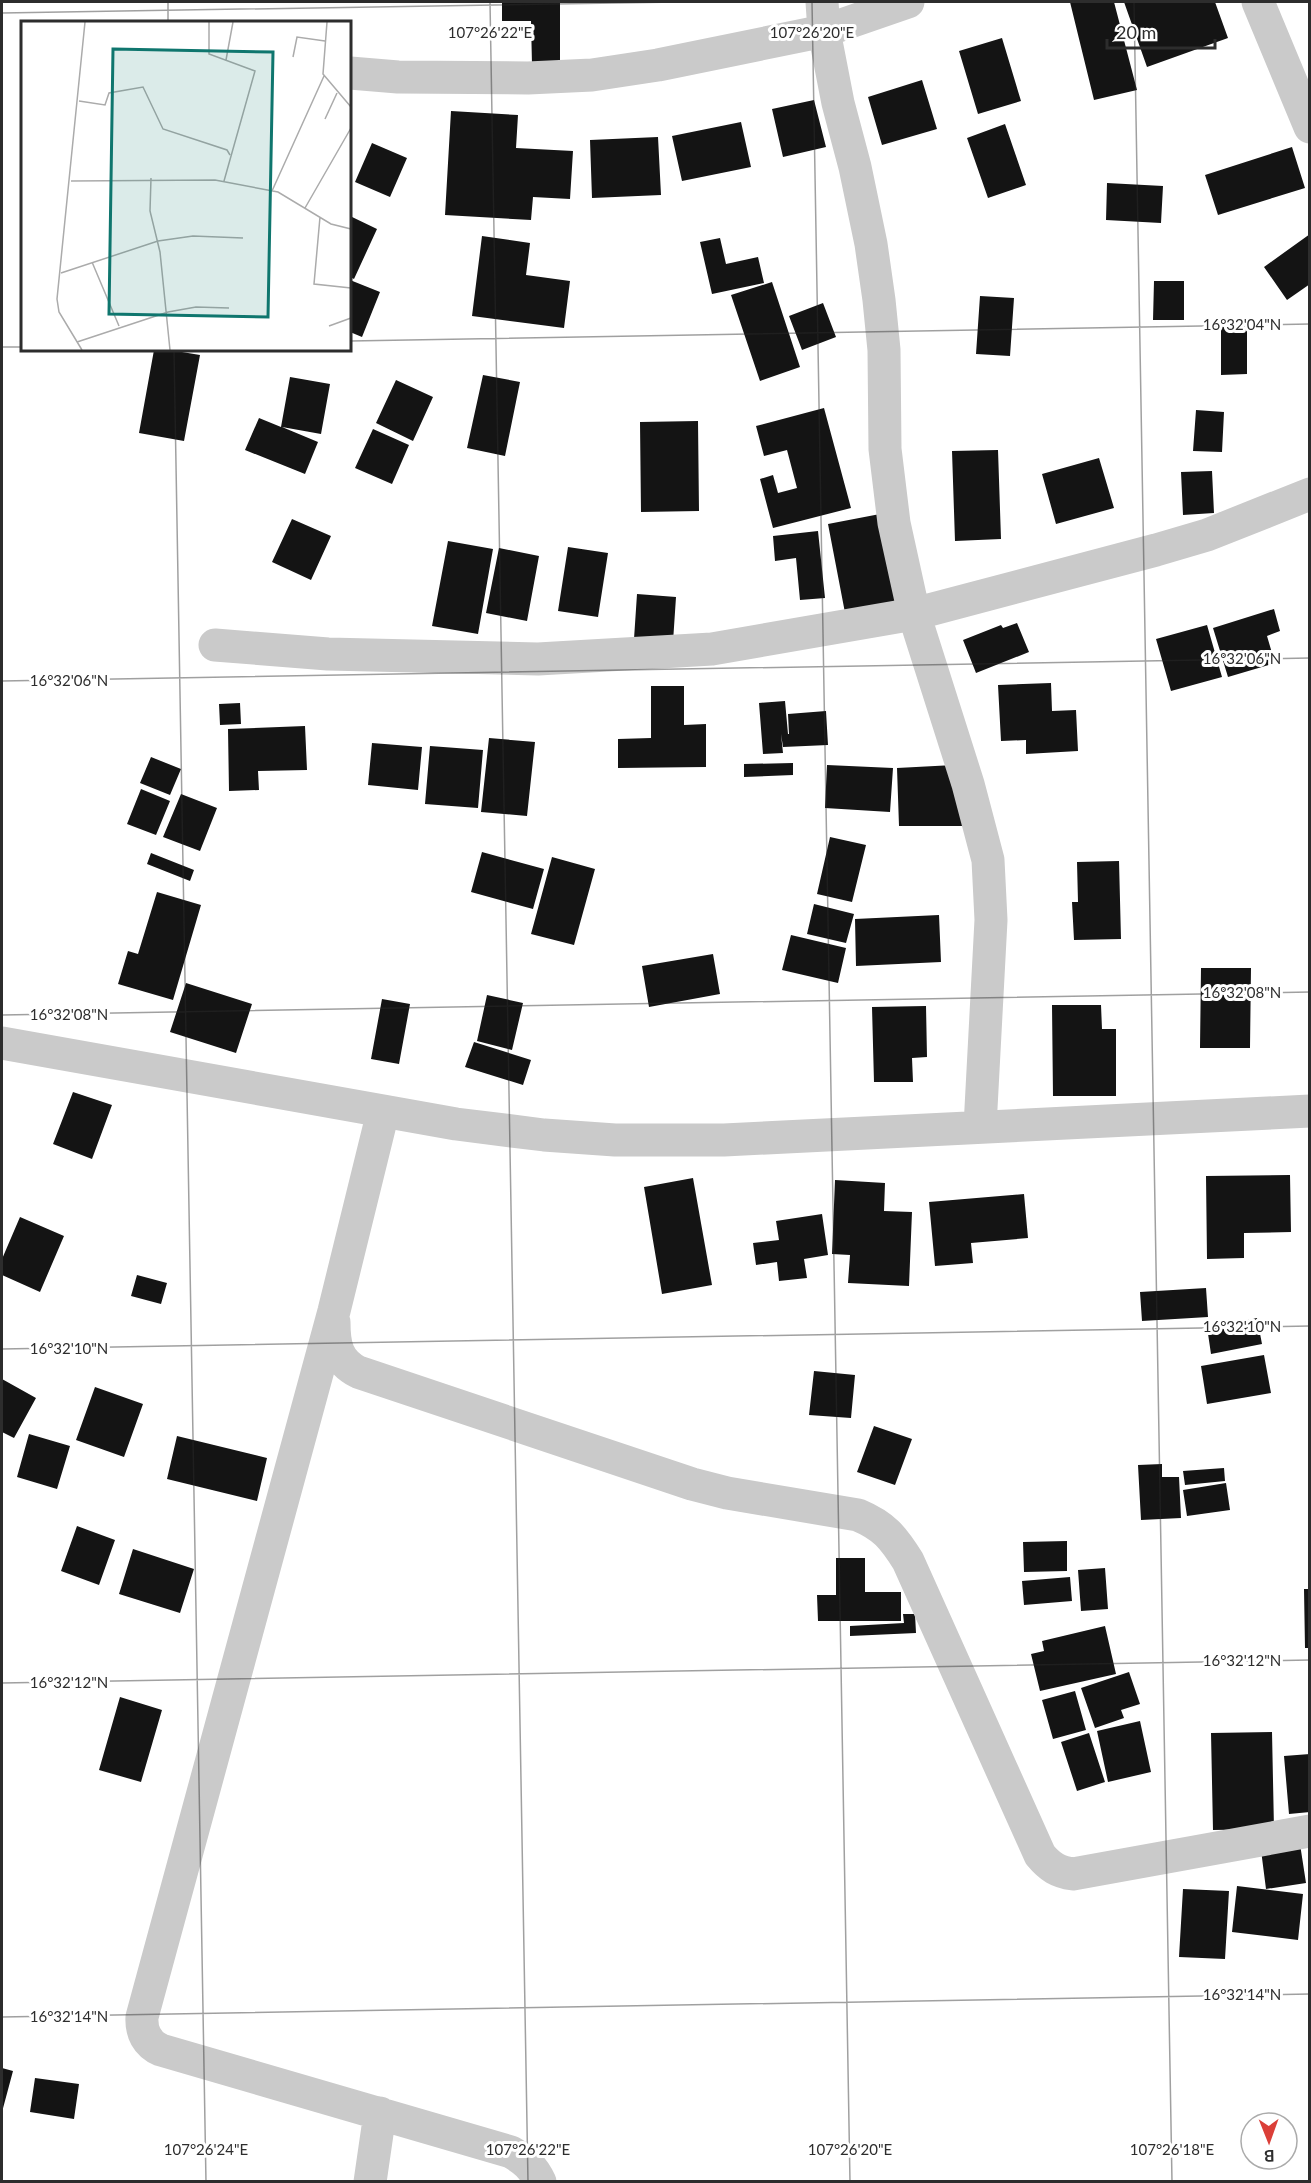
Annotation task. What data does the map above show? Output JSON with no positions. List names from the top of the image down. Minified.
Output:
{"scale_bar":"20 m","north":"bottom","coordinates":["107°26'22\"E","107°26'20\"E","16°32'04\"N","16°32'06\"N","16°32'08\"N","16°32'10\"N","16°32'12\"N","16°32'14\"N","107°26'24\"E","107°26'18\"E"]}
